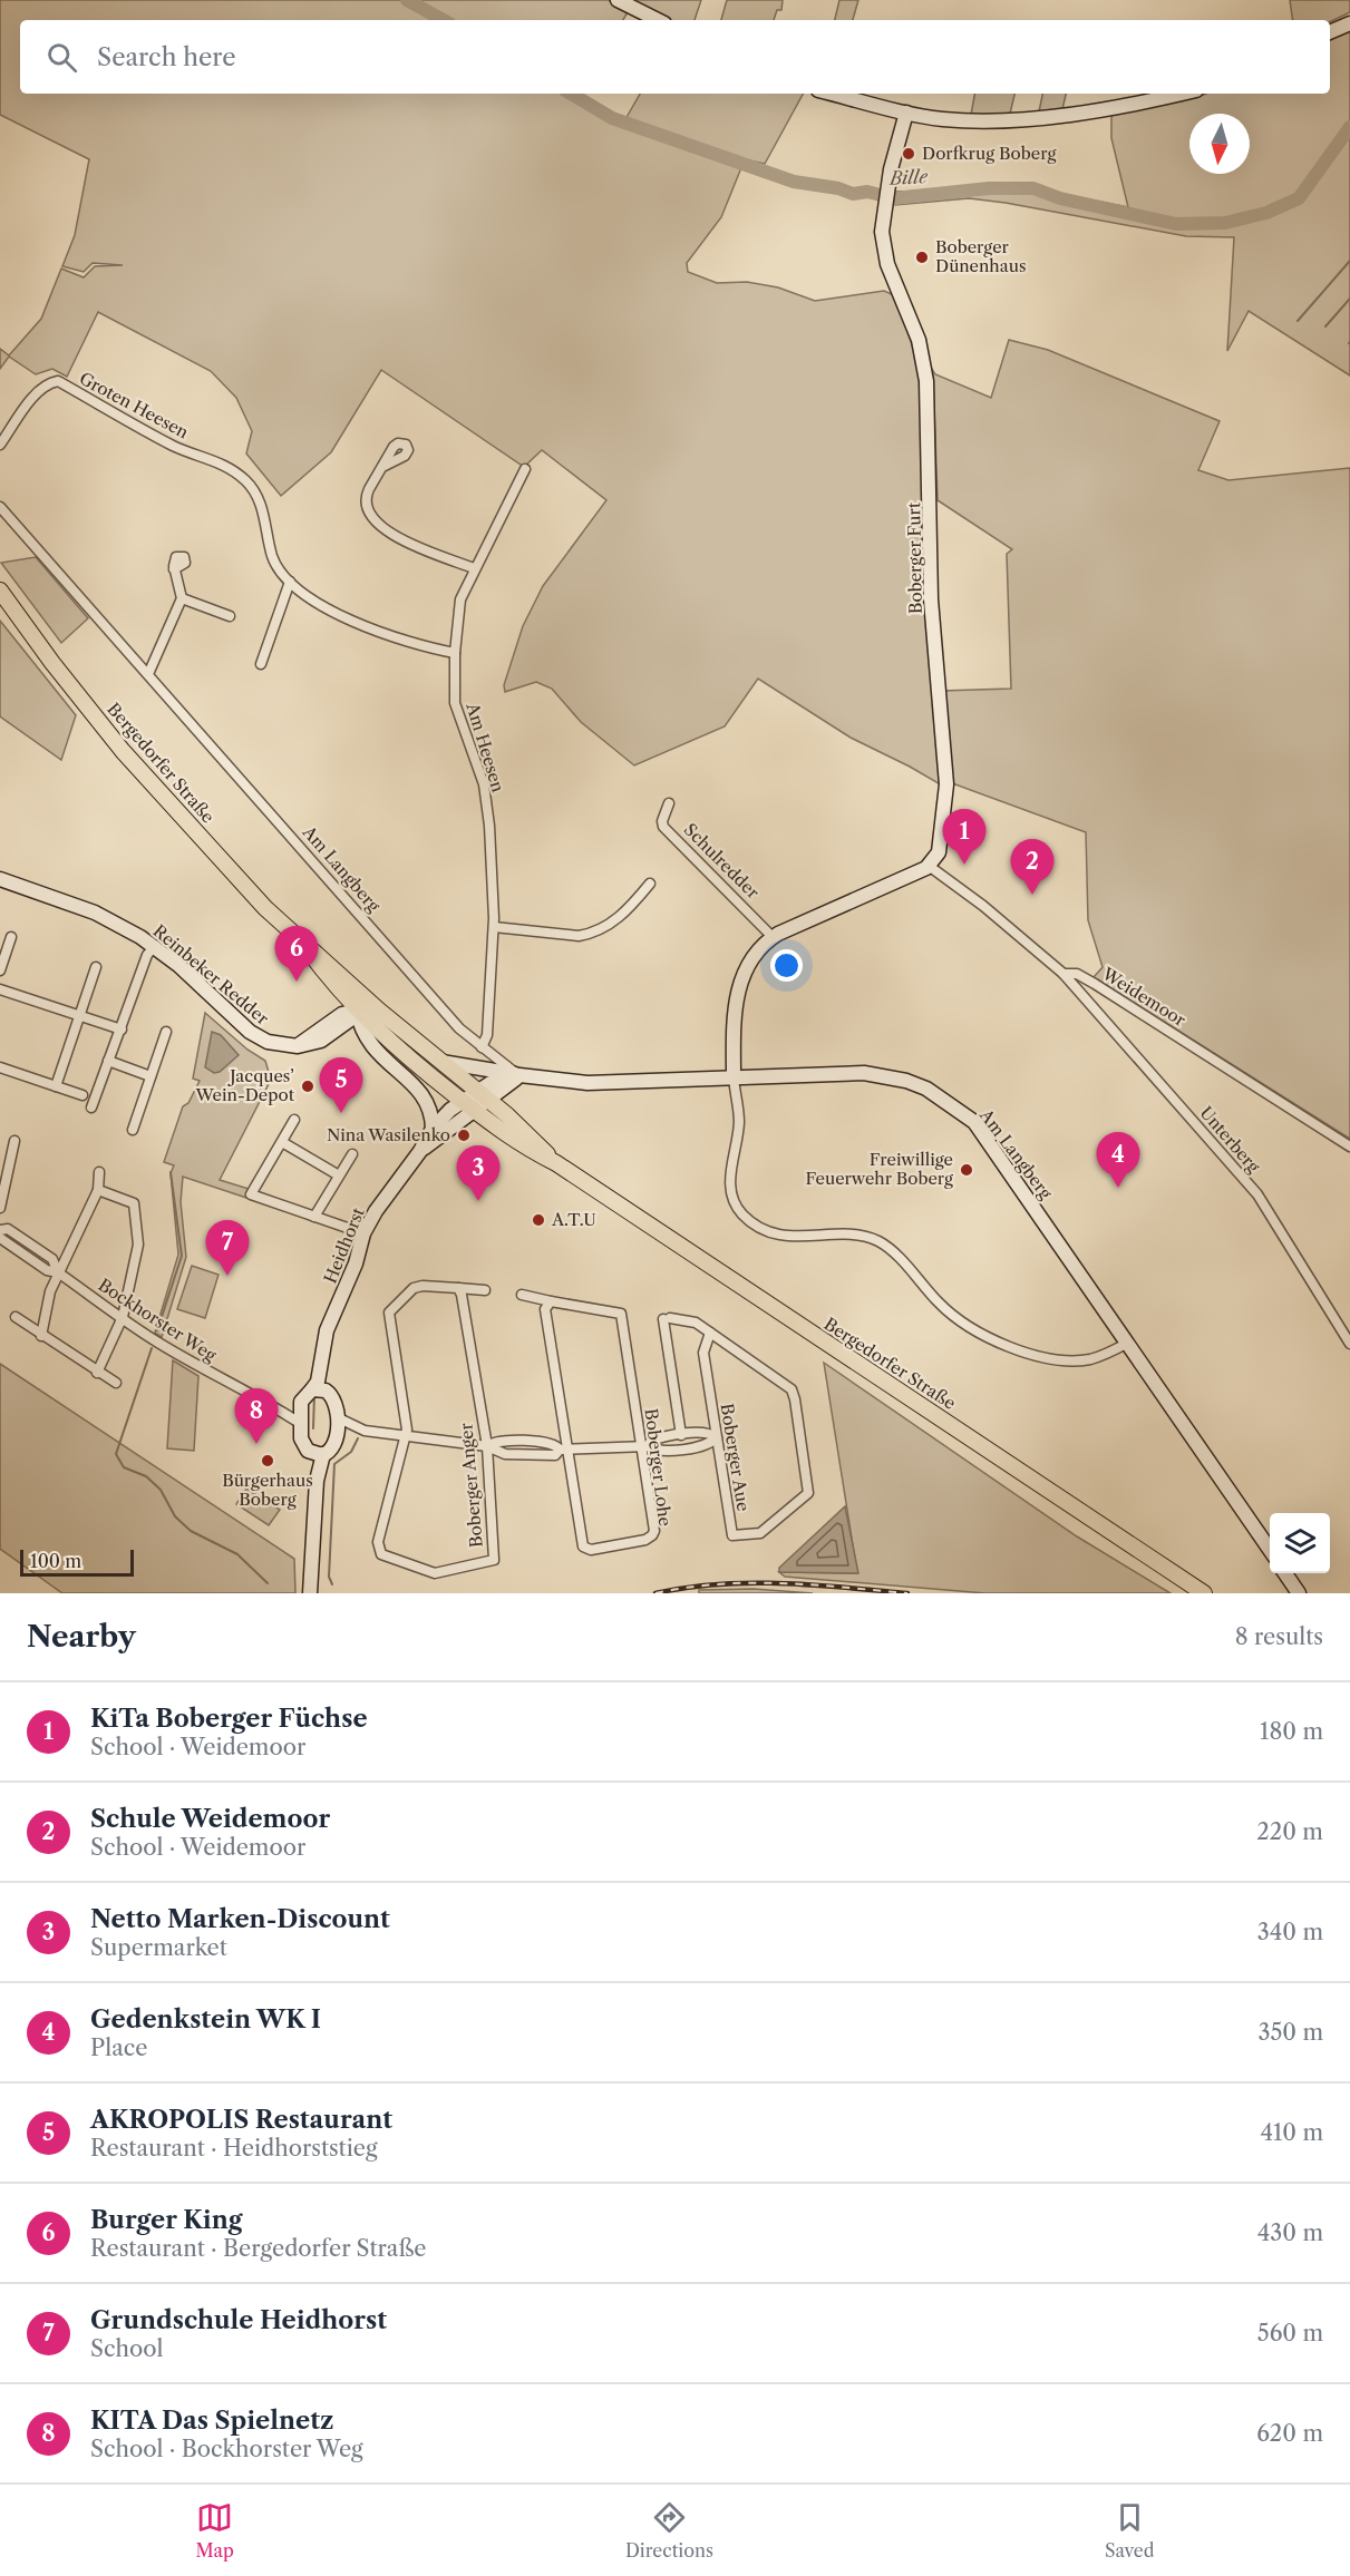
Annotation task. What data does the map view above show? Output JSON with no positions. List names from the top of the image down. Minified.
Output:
{"streets":{"main road":["Bergedorfer Straße"],"street":["Groten Heesen","Boberger Furt","Am Heesen","Schulredder","Am Langberg","Reinbeker Redder","Weidemoor","Unterberg","Heidhorst","Bockhorster Weg","Boberger Aue","Boberger Lohe","Boberger Anger"]},"crossings":[["Groten Heesen","Am Heesen"],["Boberger Furt","Weidemoor"],["Am Heesen","Am Langberg"],["Bergedorfer Straße","Am Langberg"],["Bergedorfer Straße","Reinbeker Redder"],["Bergedorfer Straße","Heidhorst"],["Am Langberg","Heidhorst"],["Weidemoor","Unterberg"]],"water":["Bille"],"places":["Dorfkrug Boberg","Boberger Dünenhaus","Jacques’ Wein-Depot","Nina Wasilenko","Freiwillige Feuerwehr Boberg","A.T.U","Bürgerhaus Boberg"],"scale_bar":"100 m","north":"bottom","page":{"search":"Search here","pins":["1","2","6","5","4","3","7","8"],"scale":"100 m","heading":["Nearby","8 results"],"list":[{"mark":"1","name":"KiTa Boberger Füchse","note":"School · Weidemoor","value":"180 m"},{"mark":"2","name":"Schule Weidemoor","note":"School · Weidemoor","value":"220 m"},{"mark":"3","name":"Netto Marken-Discount","note":"Supermarket","value":"340 m"},{"mark":"4","name":"Gedenkstein WK I","note":"Place","value":"350 m"},{"mark":"5","name":"AKROPOLIS Restaurant","note":"Restaurant · Heidhorststieg","value":"410 m"},{"mark":"6","name":"Burger King","note":"Restaurant · Bergedorfer Straße","value":"430 m"},{"mark":"7","name":"Grundschule Heidhorst","note":"School","value":"560 m"},{"mark":"8","name":"KITA Das Spielnetz","note":"School · Bockhorster Weg","value":"620 m"}],"nav":["Map","Directions","Saved"]}}
